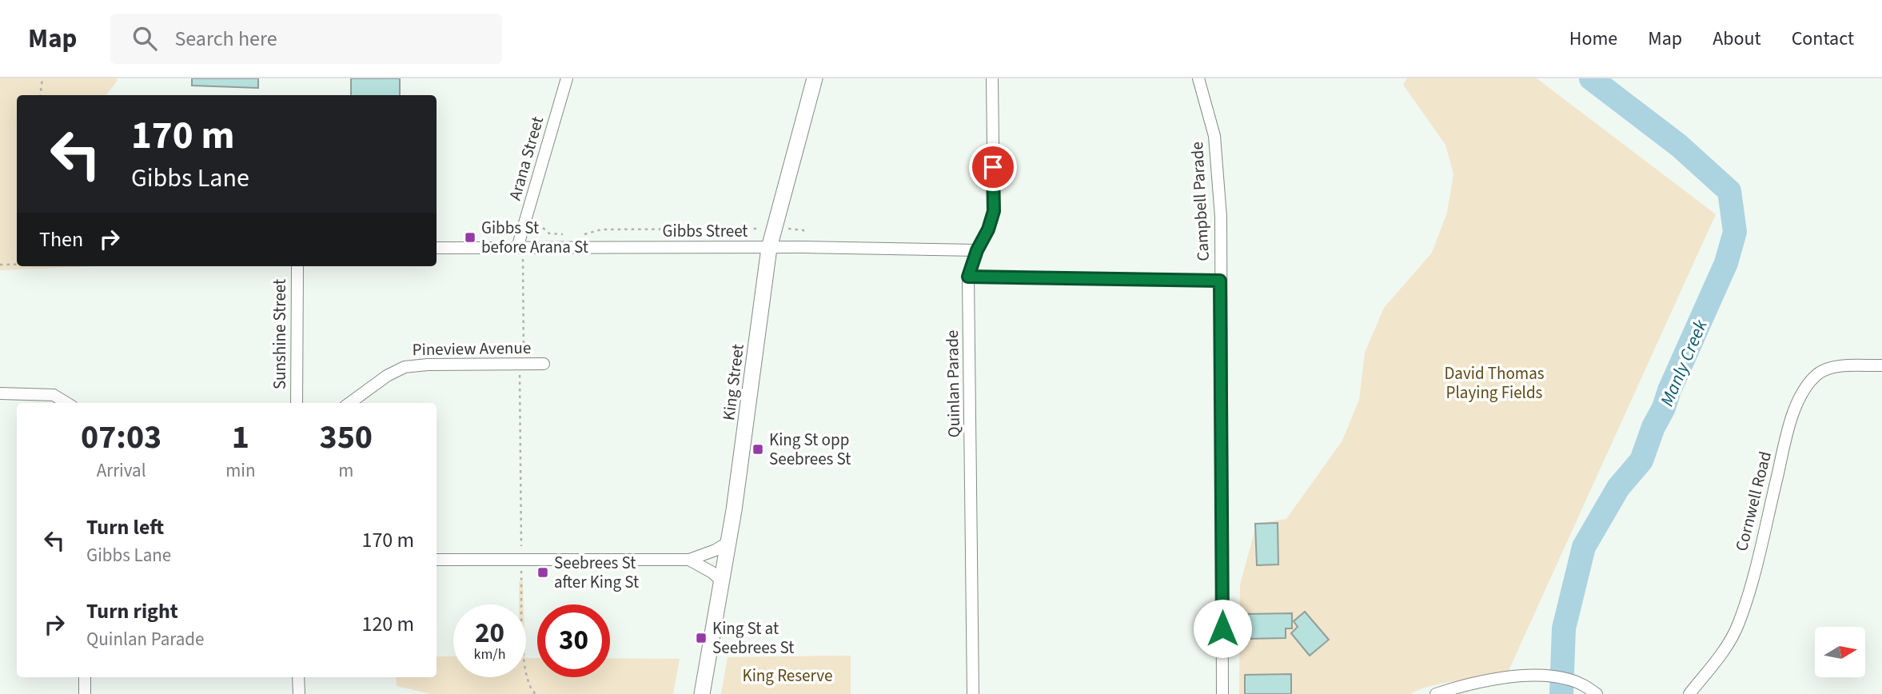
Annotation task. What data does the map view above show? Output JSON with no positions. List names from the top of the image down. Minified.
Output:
{"streets":{"street":["Arana Street","Campbell Parade","Gibbs Street","Sunshine Street","Pineview Avenue","King Street","Quinlan Parade","Cornwell Road"]},"crossings":[["Arana Street","Gibbs Street"],["Gibbs Street","King Street"],["Gibbs Street","Quinlan Parade"]],"water":["Manly Creek"],"parks":["David Thomas Playing Fields","King Reserve"],"places":{"transit":["Gibbs St before Arana St","King St opp Seebrees St","Seebrees St after King St","King St at Seebrees St"]},"north":"right","page":{"header":"Map","search":"Search here","nav":["Home","Map","About","Contact"],"turn":["170 m","Gibbs Lane"],"then":"Then","eta":["07:03","Arrival","1","min","350","m"],"list":[{"name":"Turn left","note":"Gibbs Lane","value":"170 m"},{"name":"Turn right","note":"Quinlan Parade","value":"120 m"}],"speed":"20 km/h","limit":"30"}}
